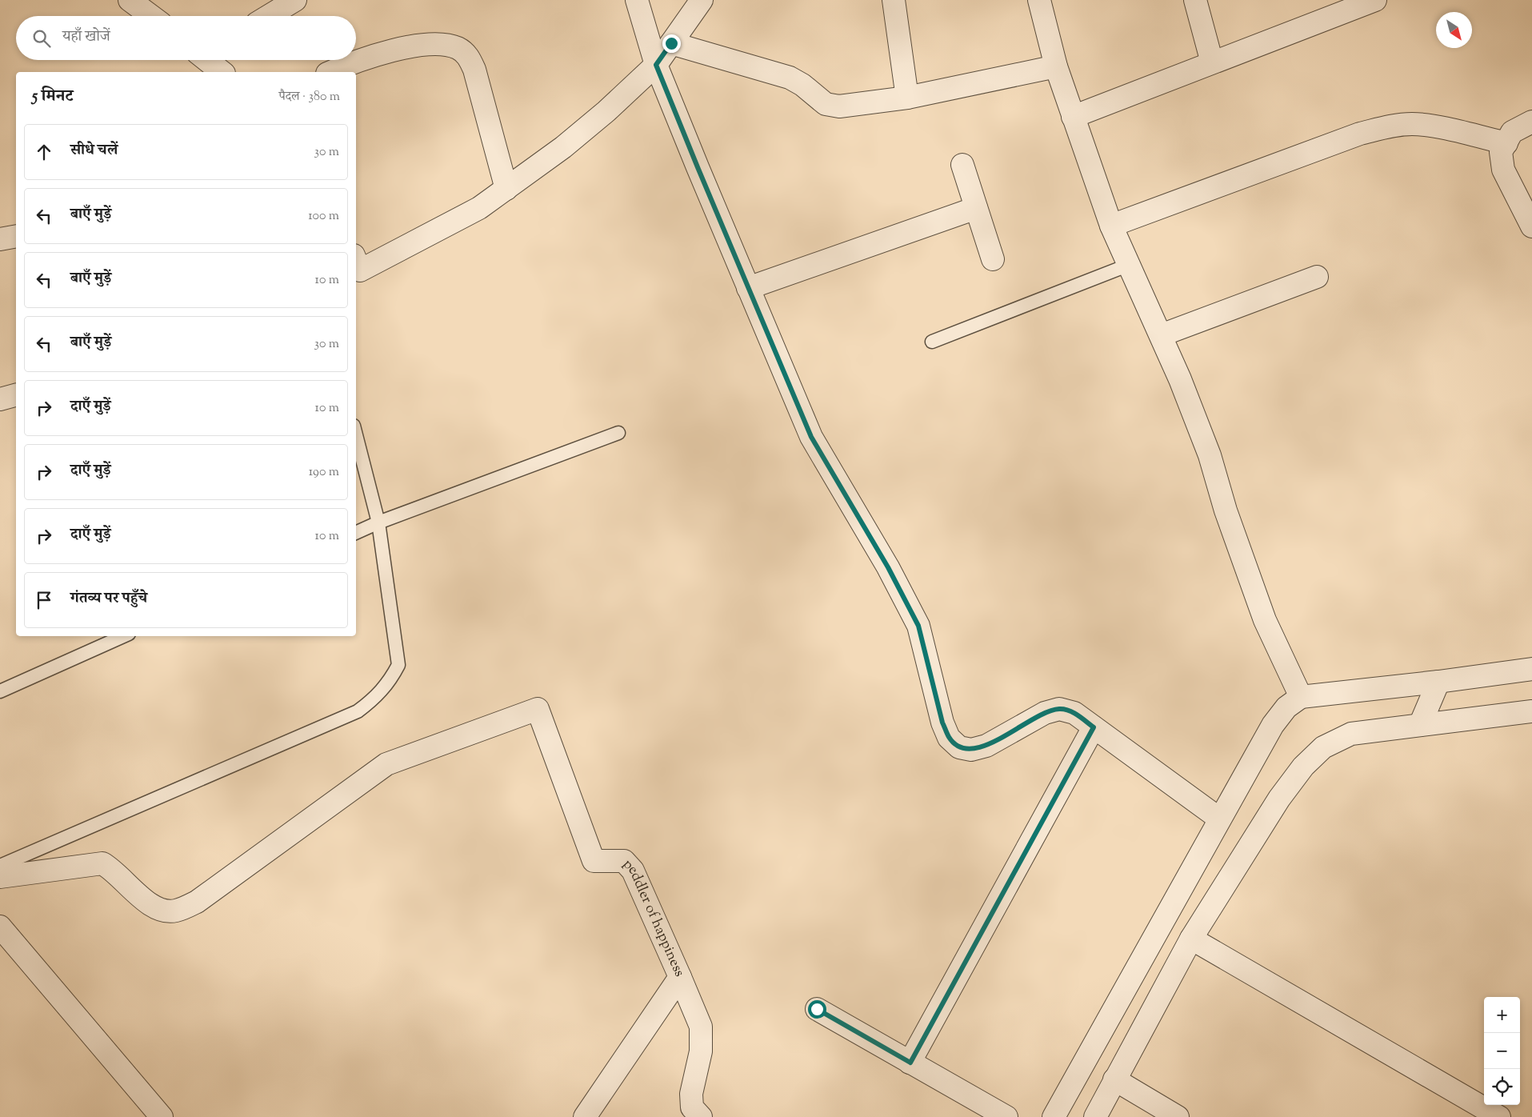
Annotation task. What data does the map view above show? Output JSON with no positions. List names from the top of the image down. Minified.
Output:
{"streets":{"street":["peddler of happiness"]},"north":"bottom right","page":{"search":"यहाँ खोजें","heading":["5 मिनट","पैदल · 380 m"],"list":[["सीधे चलें","30 m"],["बाएँ मुड़ें","100 m"],["बाएँ मुड़ें","10 m"],["बाएँ मुड़ें","30 m"],["दाएँ मुड़ें","10 m"],["दाएँ मुड़ें","190 m"],["दाएँ मुड़ें","10 m"],"गंतव्य पर पहुँचे"],"map_buttons":["+","−"]}}
